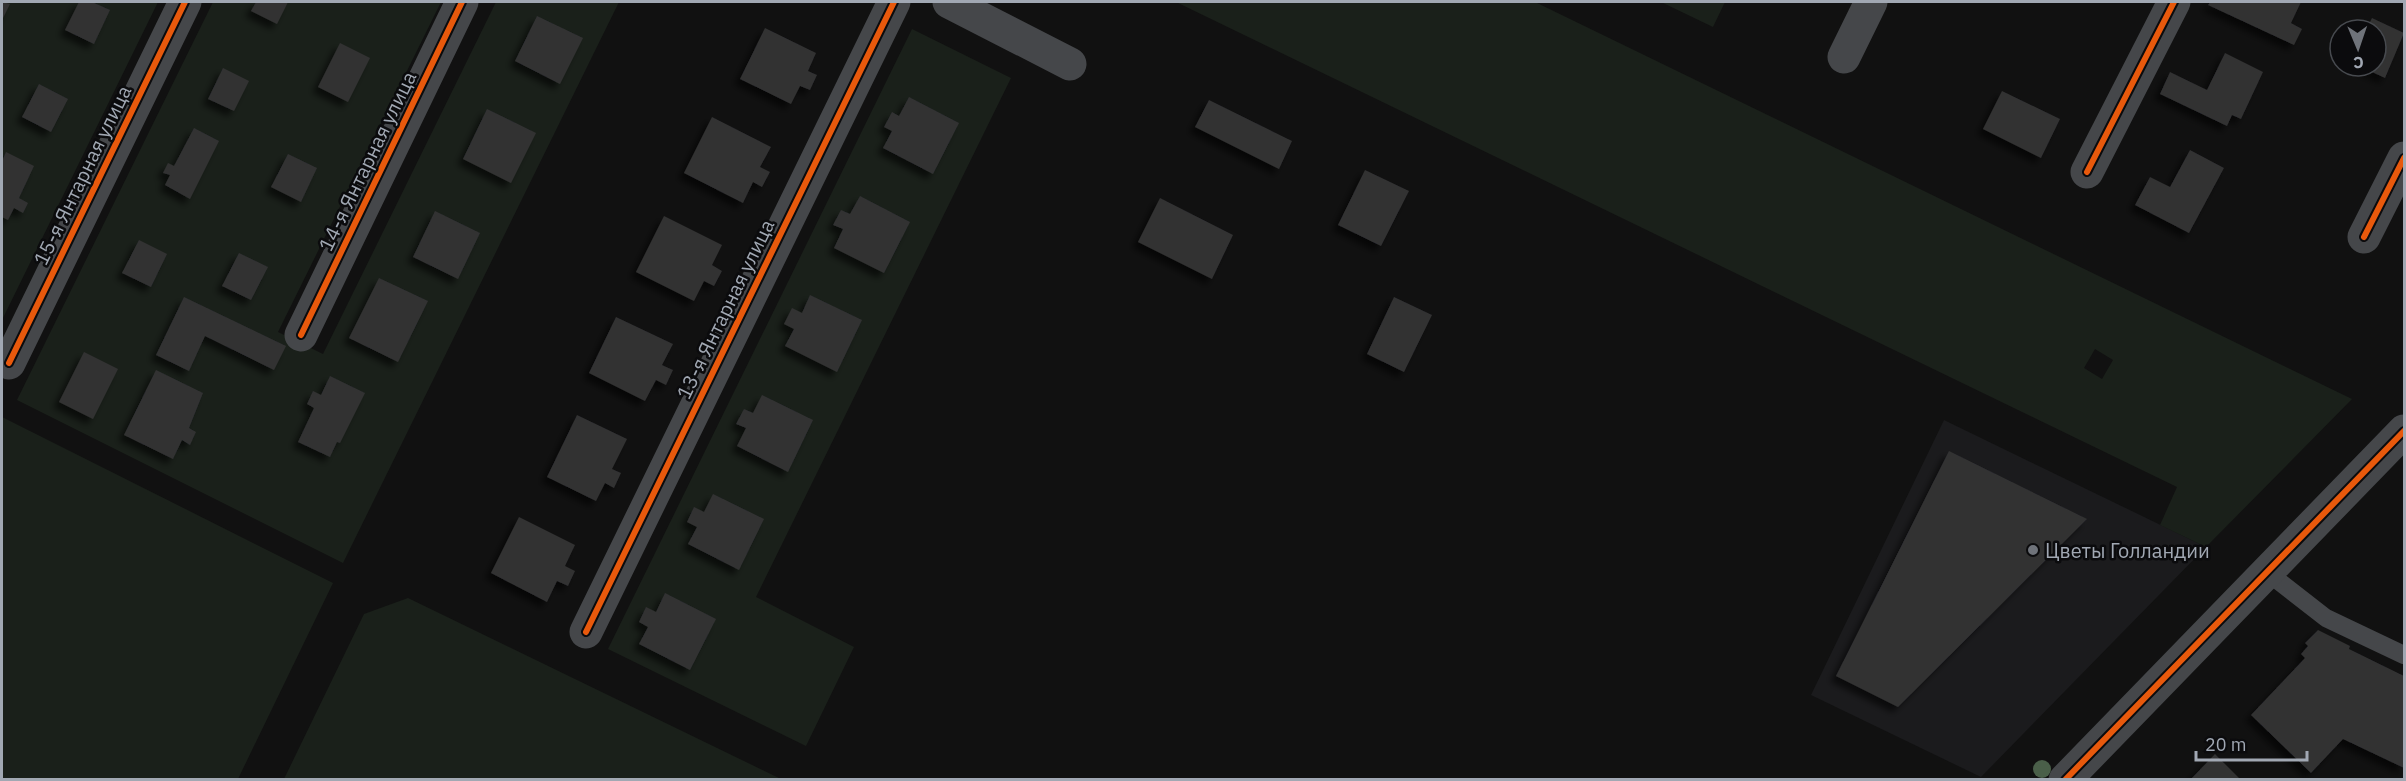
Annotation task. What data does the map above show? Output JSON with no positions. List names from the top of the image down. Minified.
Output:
{"streets":{"street":["14-я Янтарная улица","15-я Янтарная улица","13-я Янтарная улица"]},"places":["Цветы Голландии"],"scale_bar":"20 m","north":"bottom"}
